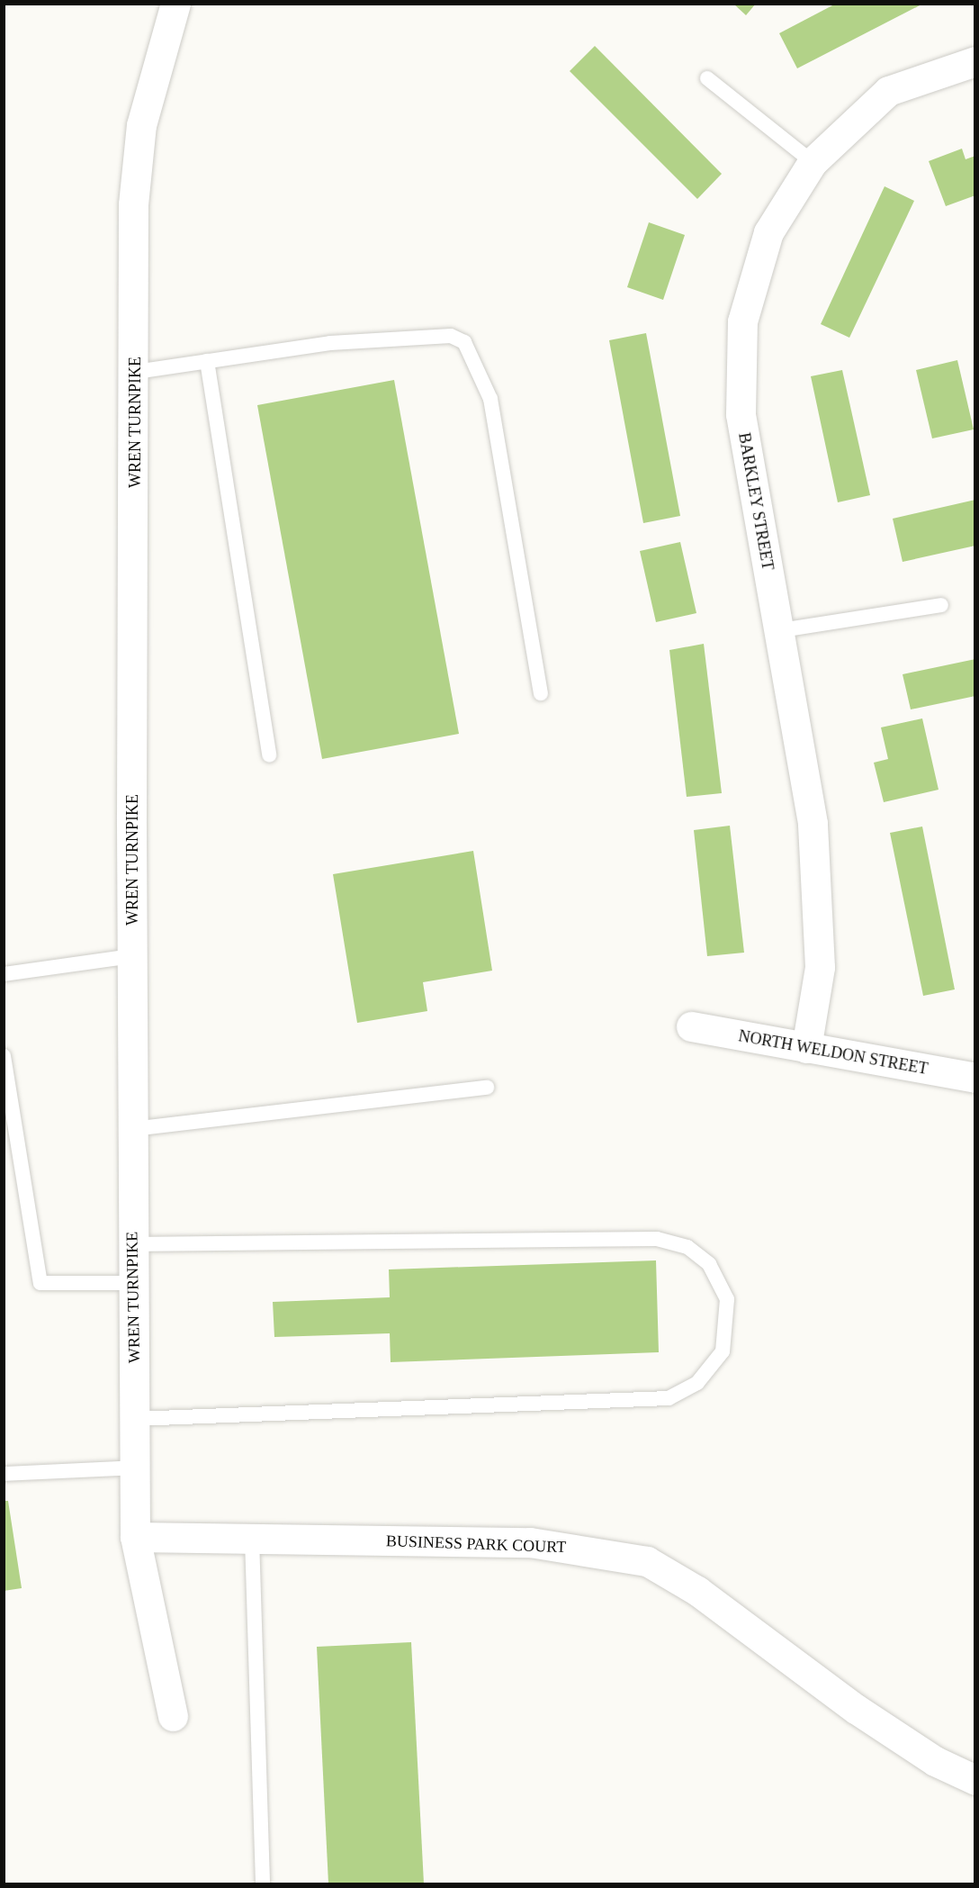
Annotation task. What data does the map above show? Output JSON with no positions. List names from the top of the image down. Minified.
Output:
{"streets":{"street":["WREN TURNPIKE","BARKLEY STREET","NORTH WELDON STREET","BUSINESS PARK COURT"]},"crossings":[["WREN TURNPIKE","BUSINESS PARK COURT"],["BARKLEY STREET","NORTH WELDON STREET"]]}
